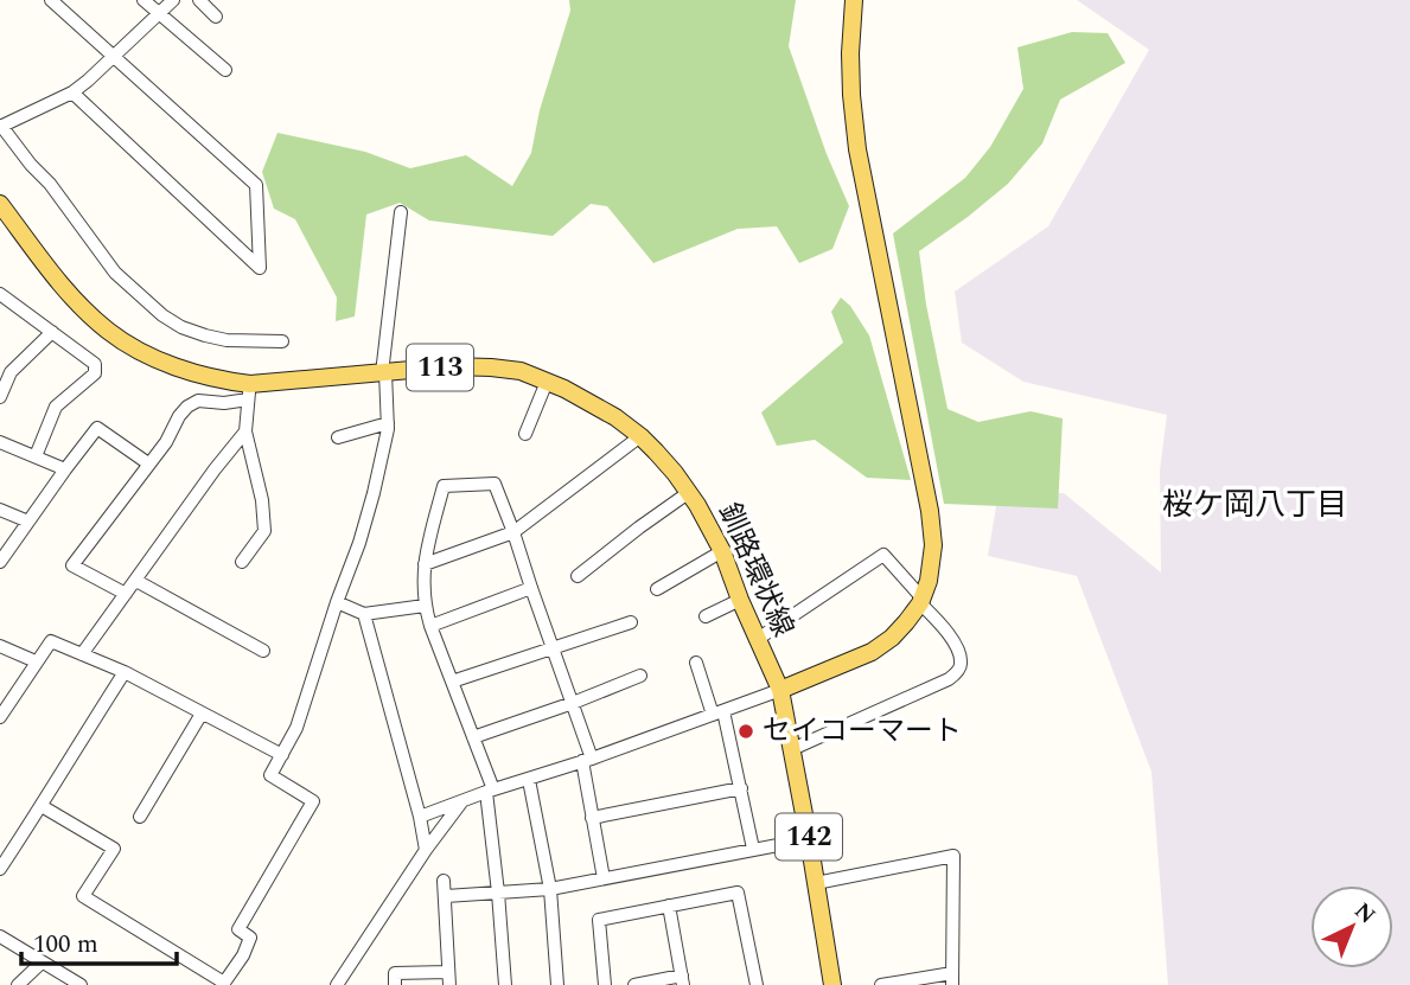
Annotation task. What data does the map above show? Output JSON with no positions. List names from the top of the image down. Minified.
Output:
{"streets":{"main road":["113","釧路環状線","142"]},"crossings":[["釧路環状線","142"]],"districts":["桜ケ岡八丁目"],"places":["セイコーマート"],"scale_bar":"100 m","north":"top right"}
